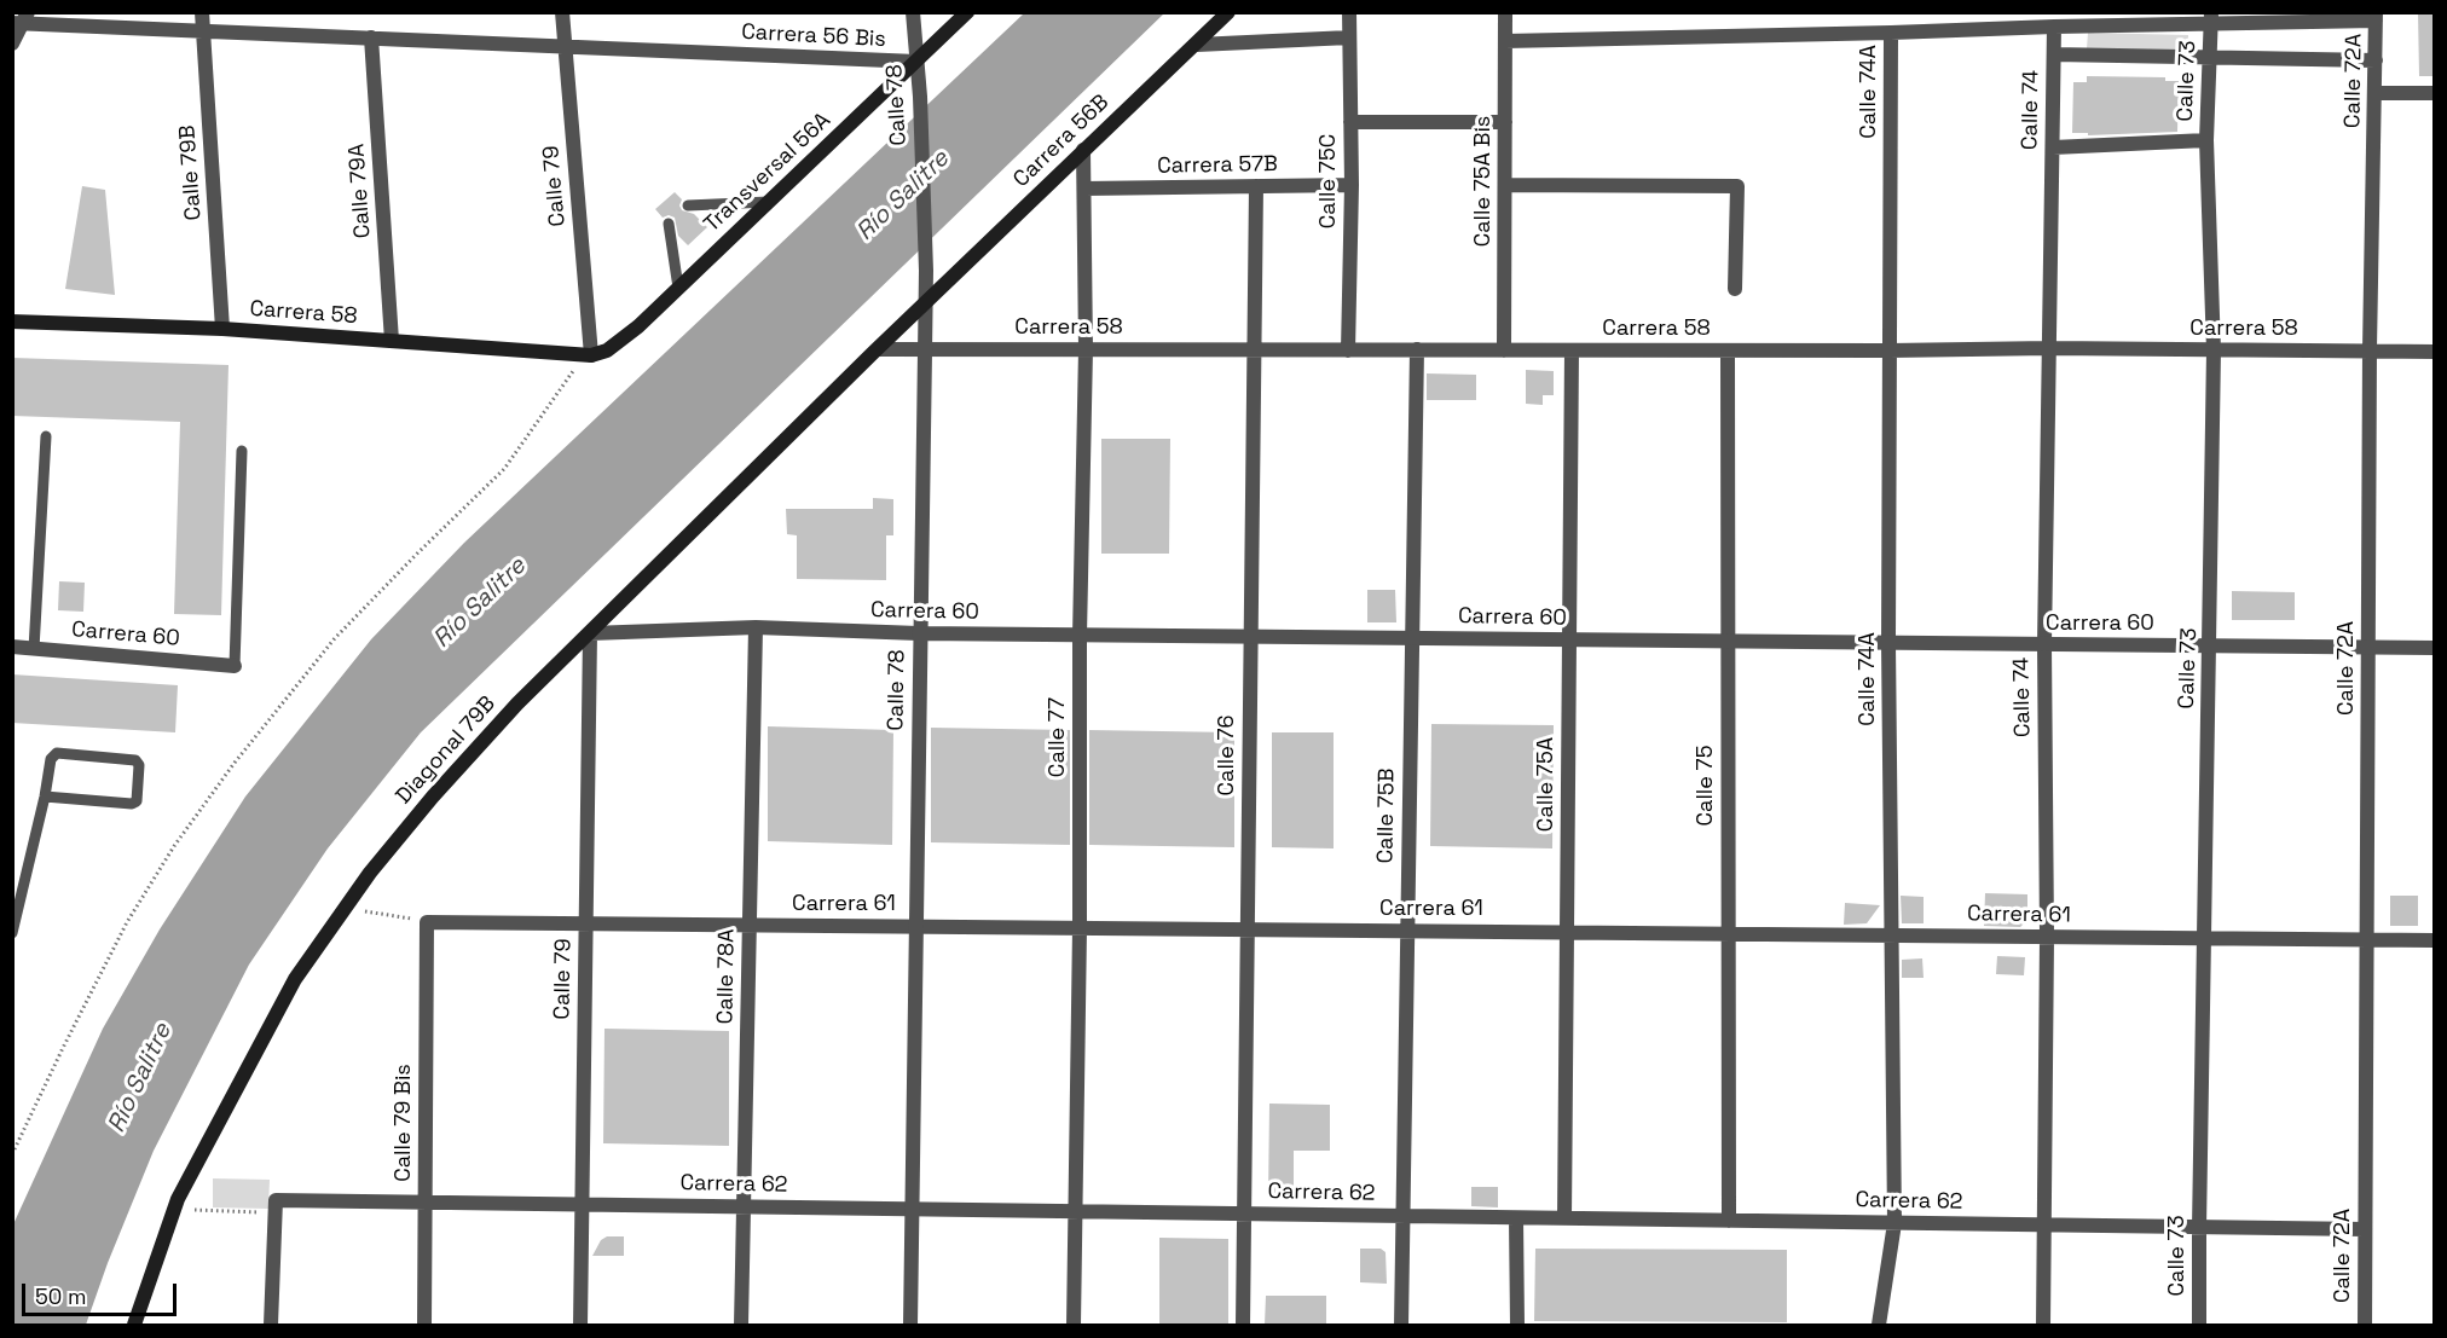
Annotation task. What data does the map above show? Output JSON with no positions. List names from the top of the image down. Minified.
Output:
{"streets":{"main road":["Carrera 56B","Transversal 56A","Carrera 58","Diagonal 79B"],"street":["Carrera 56 Bis","Calle 73","Calle 72A","Calle 74A","Calle 78","Calle 74","Carrera 57B","Calle 79B","Calle 75C","Calle 75A Bis","Calle 79","Calle 79A","Carrera 60","Calle 77","Calle 76","Calle 75A","Calle 75","Calle 75B","Carrera 61","Calle 78A","Calle 79 Bis","Carrera 62"]},"crossings":[["Carrera 56 Bis","Calle 78"],["Carrera 56 Bis","Calle 79B"],["Carrera 56 Bis","Transversal 56A"],["Carrera 56 Bis","Calle 79"],["Carrera 56 Bis","Calle 79A"],["Calle 73","Carrera 58"],["Calle 73","Carrera 60"],["Calle 73","Carrera 61"],["Calle 73","Carrera 62"],["Calle 72A","Carrera 58"],["Calle 72A","Carrera 60"],["Calle 72A","Carrera 61"],["Calle 72A","Carrera 62"],["Calle 74A","Carrera 58"],["Calle 74A","Carrera 60"],["Calle 74A","Carrera 61"],["Calle 74A","Carrera 62"],["Calle 78","Carrera 56B"],["Calle 78","Transversal 56A"],["Calle 78","Carrera 58"],["Calle 78","Carrera 60"],["Calle 78","Diagonal 79B"],["Calle 78","Carrera 61"],["Calle 78","Carrera 62"],["Calle 74","Carrera 58"],["Calle 74","Carrera 60"],["Calle 74","Carrera 61"],["Calle 74","Carrera 62"],["Carrera 56B","Calle 77"],["Carrera 56B","Diagonal 79B"],["Carrera 57B","Calle 75C"],["Carrera 57B","Calle 77"],["Carrera 57B","Calle 76"],["Calle 79B","Carrera 58"],["Transversal 56A","Calle 79"],["Transversal 56A","Carrera 58"],["Calle 75C","Carrera 58"],["Calle 75A Bis","Carrera 58"],["Calle 79","Carrera 58"],["Calle 79","Carrera 60"],["Calle 79","Diagonal 79B"],["Calle 79","Carrera 61"],["Calle 79","Carrera 62"],["Calle 79A","Carrera 58"],["Carrera 58","Calle 77"],["Carrera 58","Diagonal 79B"],["Carrera 58","Calle 76"],["Carrera 58","Calle 75A"],["Carrera 58","Calle 75"],["Carrera 58","Calle 75B"],["Carrera 60","Calle 77"],["Carrera 60","Diagonal 79B"],["Carrera 60","Calle 76"],["Carrera 60","Calle 75A"],["Carrera 60","Calle 75"],["Carrera 60","Calle 75B"],["Carrera 60","Calle 78A"],["Calle 77","Carrera 61"],["Calle 77","Carrera 62"],["Calle 76","Carrera 61"],["Calle 76","Carrera 62"],["Calle 75A","Carrera 61"],["Calle 75A","Carrera 62"],["Calle 75","Carrera 61"],["Calle 75","Carrera 62"],["Calle 75B","Carrera 61"],["Calle 75B","Carrera 62"],["Carrera 61","Calle 78A"],["Carrera 61","Calle 79 Bis"],["Calle 78A","Carrera 62"],["Calle 79 Bis","Carrera 62"]],"water":["Río Salitre"],"scale_bar":"50 m"}
